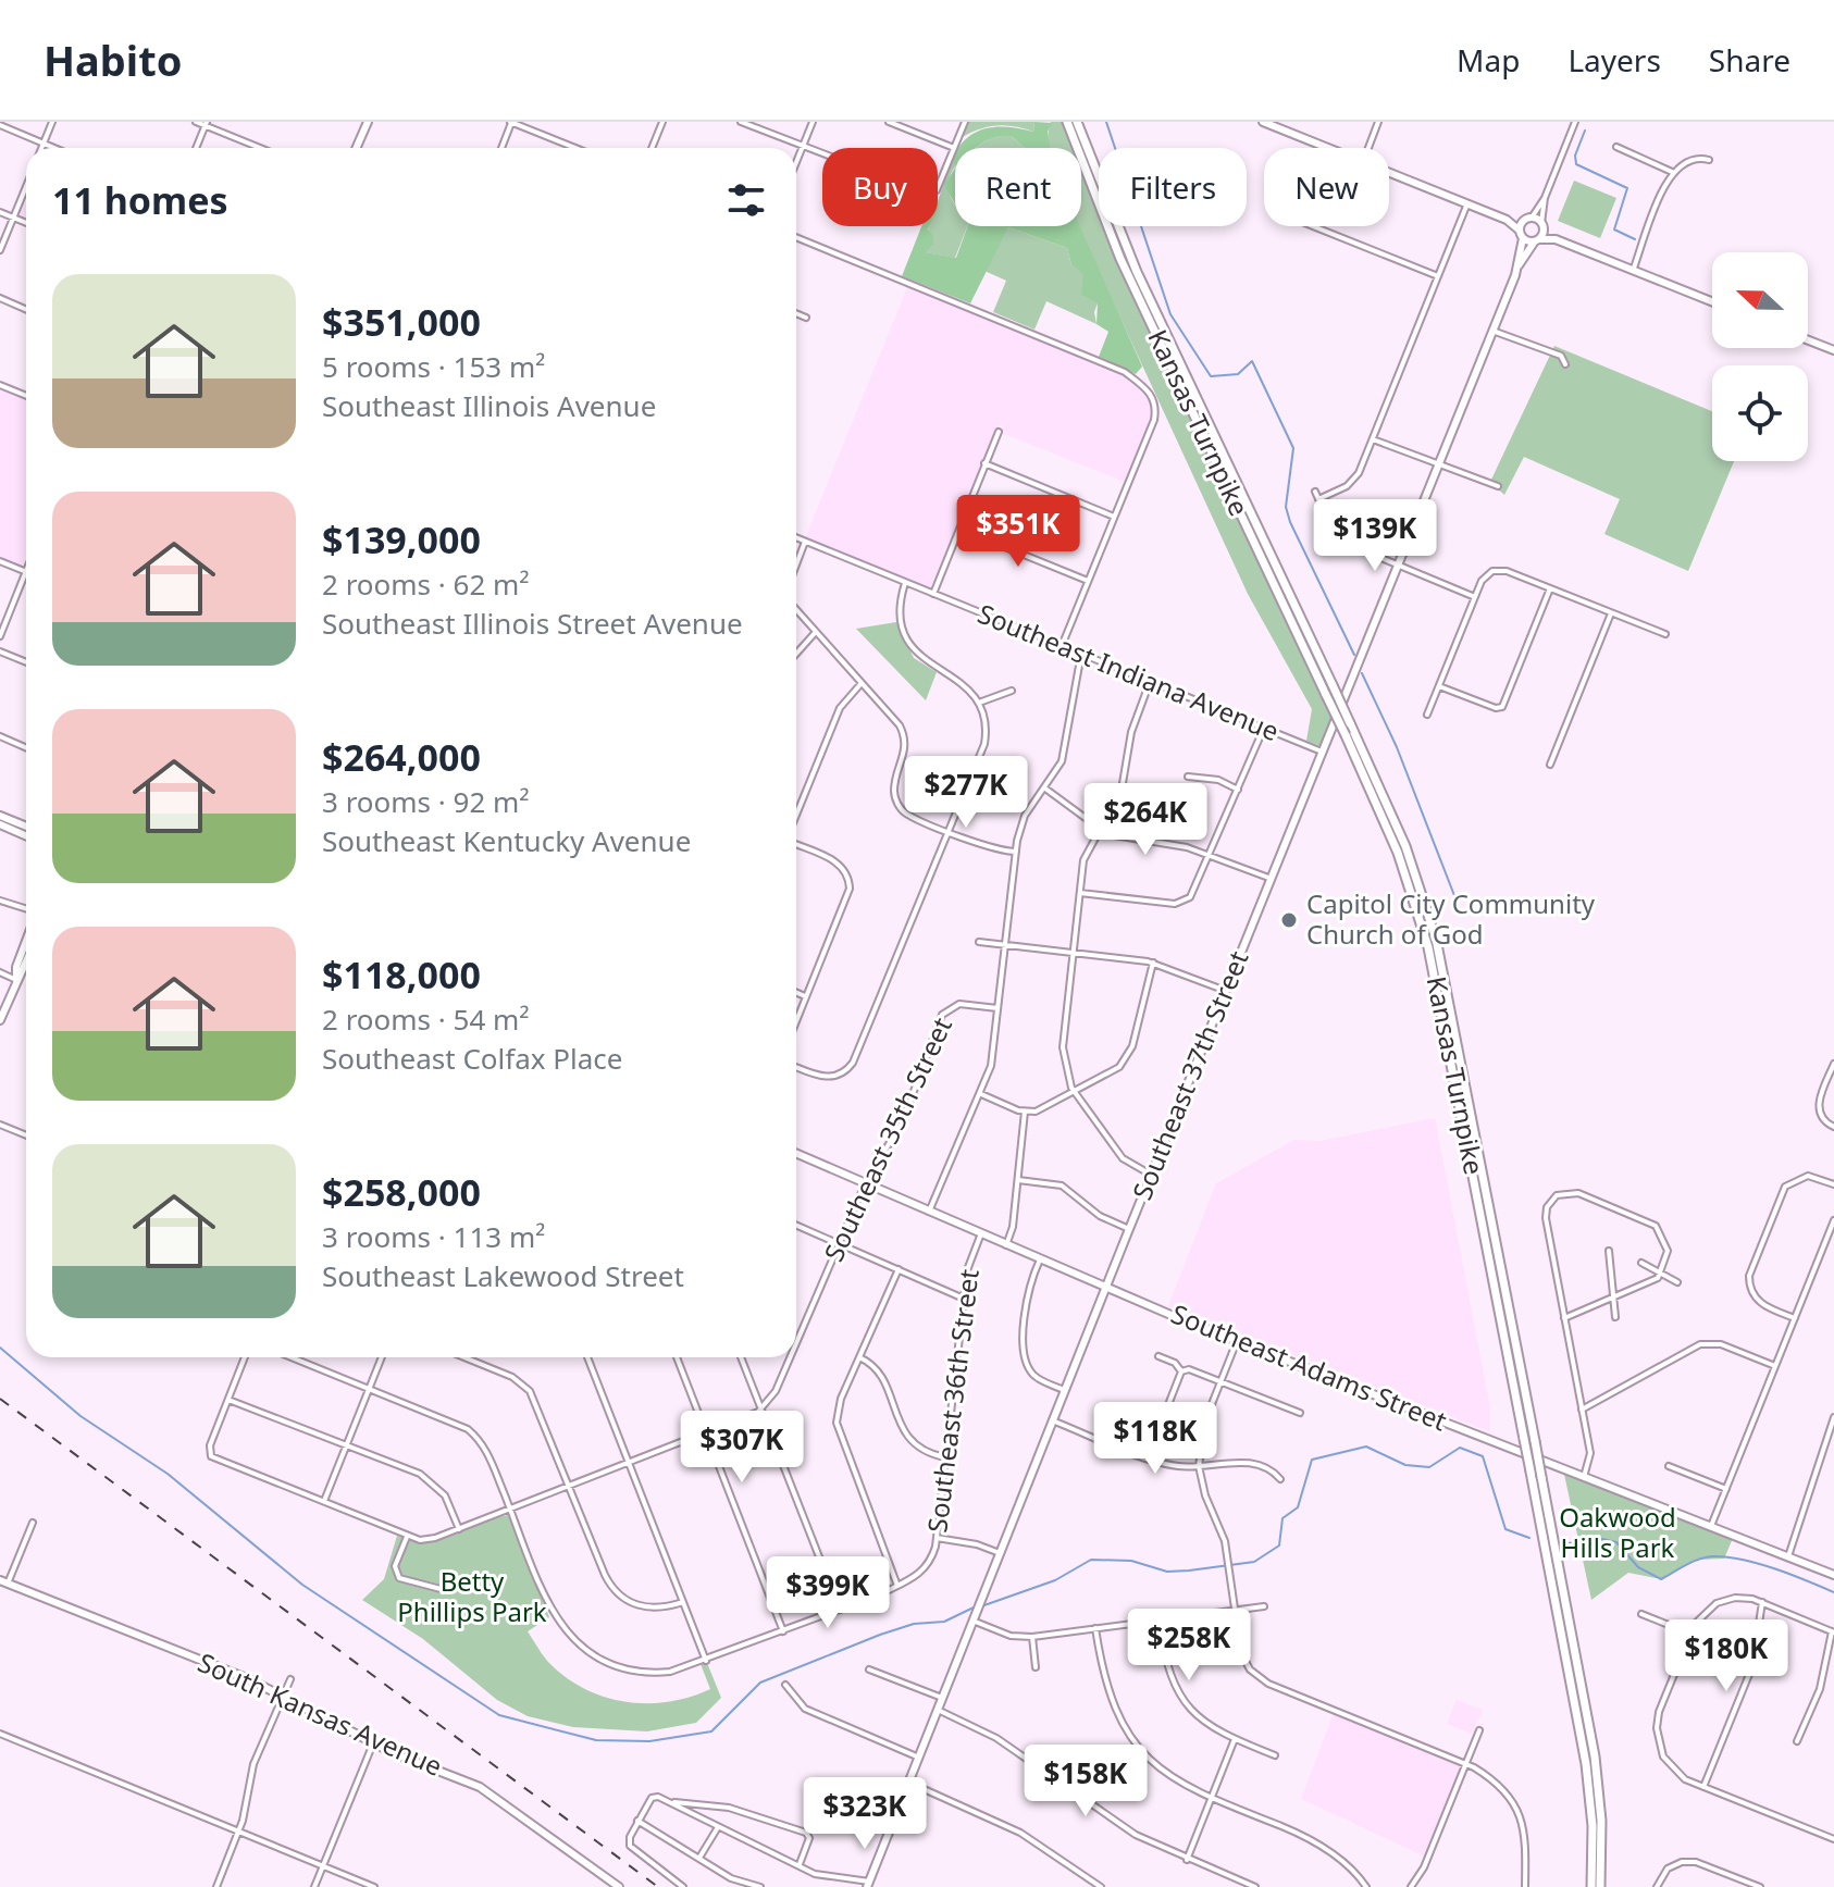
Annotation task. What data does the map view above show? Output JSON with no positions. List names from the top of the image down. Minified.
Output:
{"streets":{"highway":["Kansas Turnpike"],"main road":["Southeast 37th Street","Southeast Adams Street","South Kansas Avenue"],"street":["Southeast Indiana Avenue","Southeast 35th Street","Southeast 36th Street"]},"crossings":[["Southeast Indiana Avenue","Southeast 37th Street"],["Southeast 37th Street","Southeast Adams Street"],["Southeast 35th Street","Southeast Adams Street"],["Southeast Adams Street","Southeast 36th Street"]],"parks":["Oakwood Hills Park","Betty Phillips Park"],"places":["Capitol City Community Church of God"],"north":"left","page":{"header":"Habito","nav":["Map","Layers","Share"],"chip":["Buy","Rent","Filters","New"],"heading":"11 homes","list":[{"name":"$351,000","note":"5 rooms · 153 m² · Southeast Illinois Avenue"},{"name":"$139,000","note":"2 rooms · 62 m² · Southeast Illinois Street Avenue"},{"name":"$264,000","note":"3 rooms · 92 m² · Southeast Kentucky Avenue"},{"name":"$118,000","note":"2 rooms · 54 m² · Southeast Colfax Place"},{"name":"$258,000","note":"3 rooms · 113 m² · Southeast Lakewood Street"}],"price":["$351K","$139K","$277K","$264K","$118K","$307K","$399K","$258K","$180K","$158K","$323K"]}}
